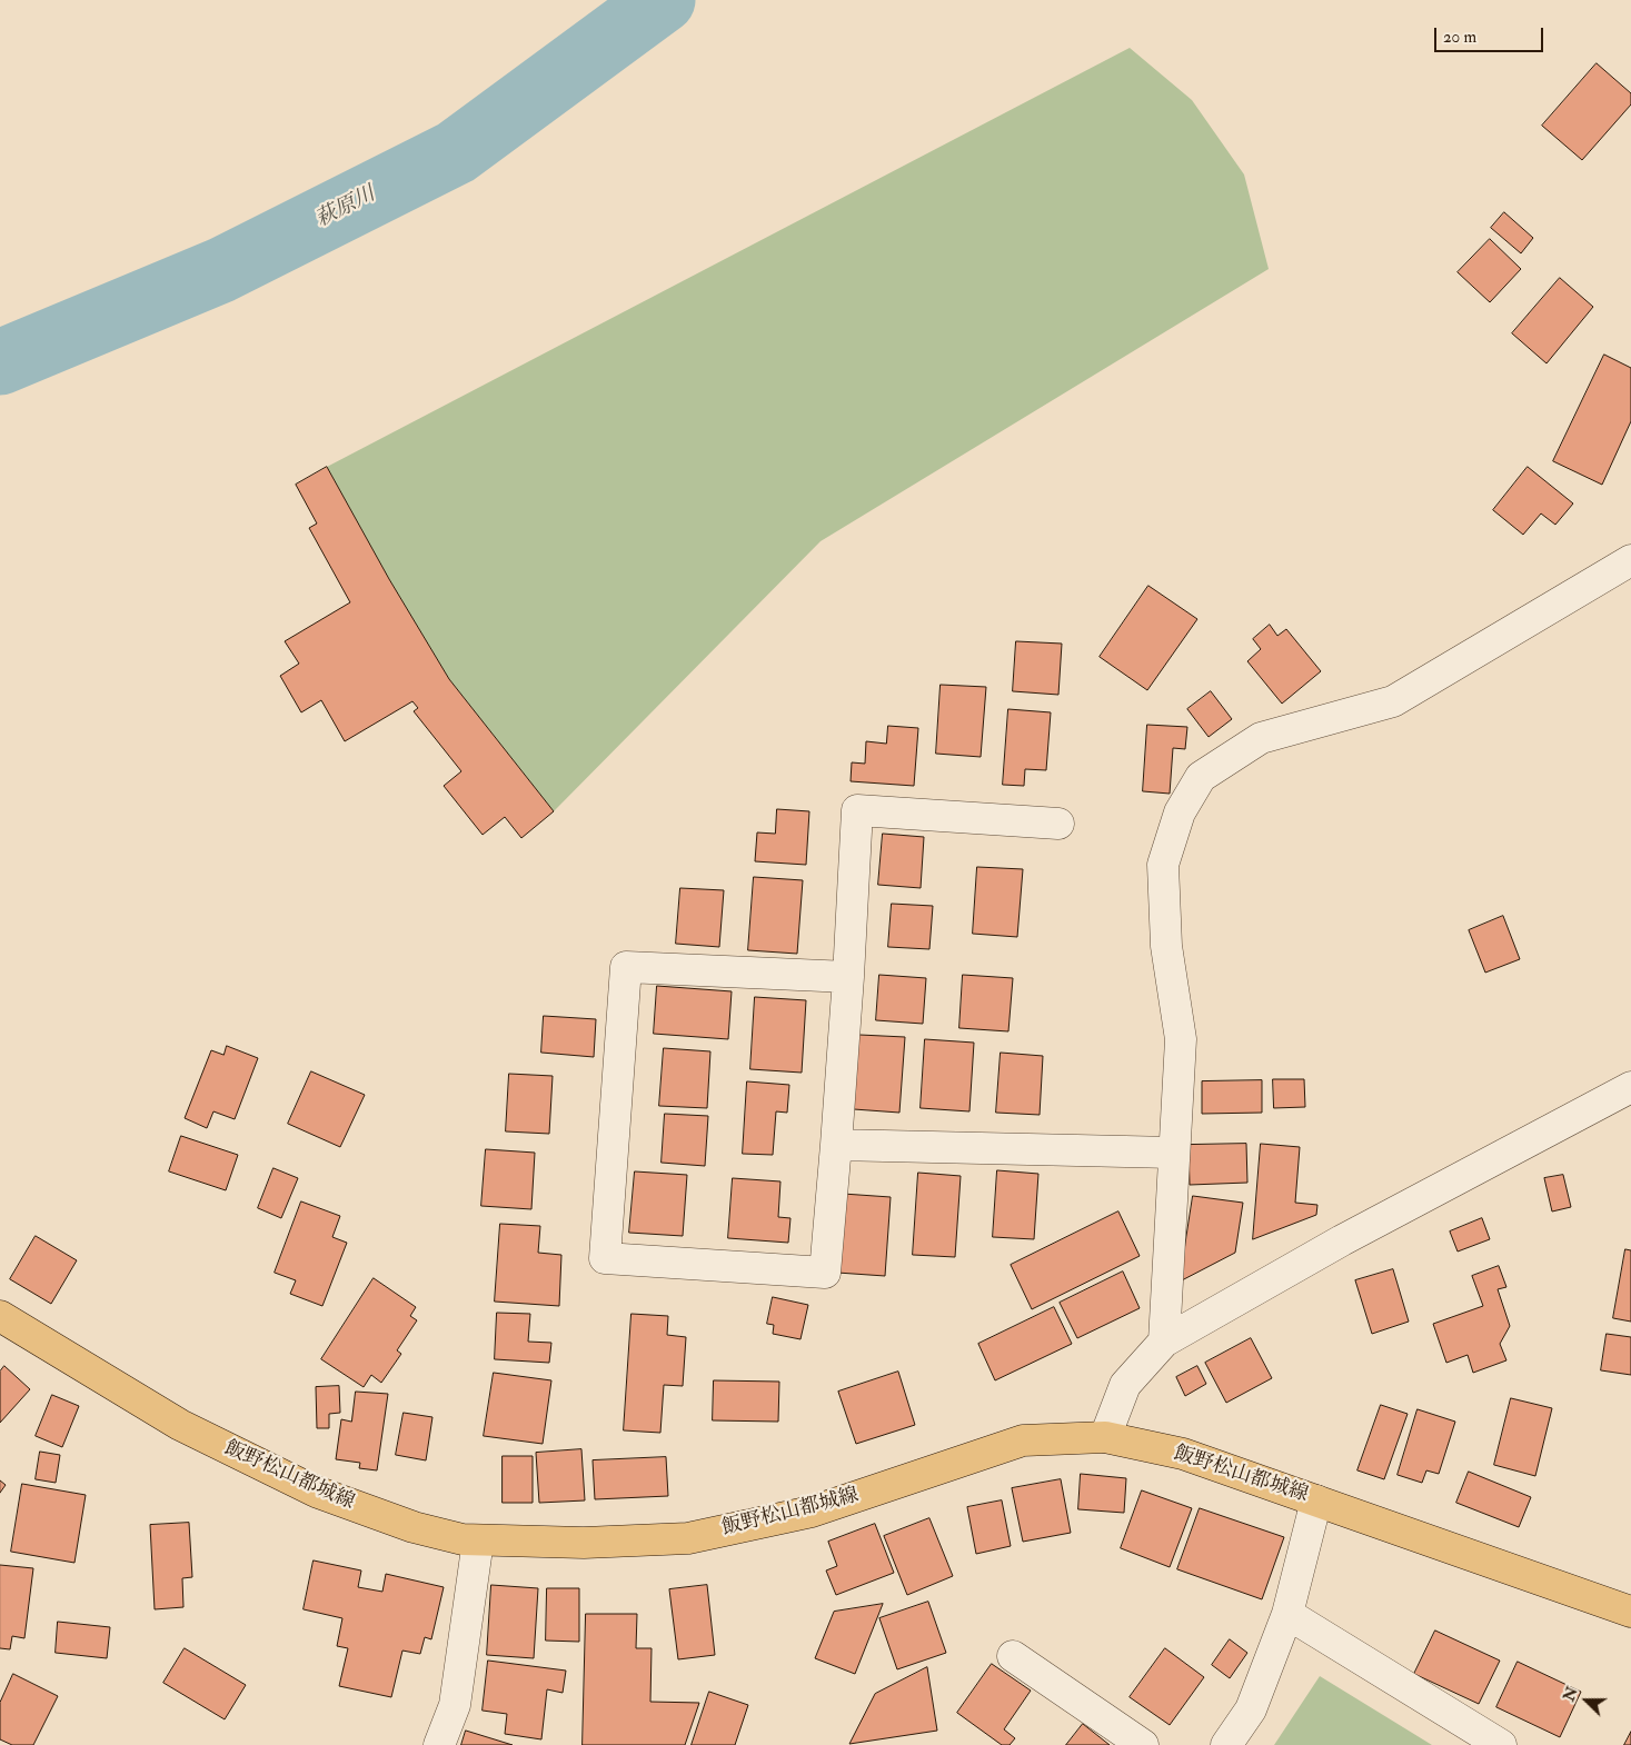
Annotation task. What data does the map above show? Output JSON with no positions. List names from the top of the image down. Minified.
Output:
{"streets":{"main road":["飯野松山都城線"]},"water":["萩原川"],"scale_bar":"20 m","north":"left"}
